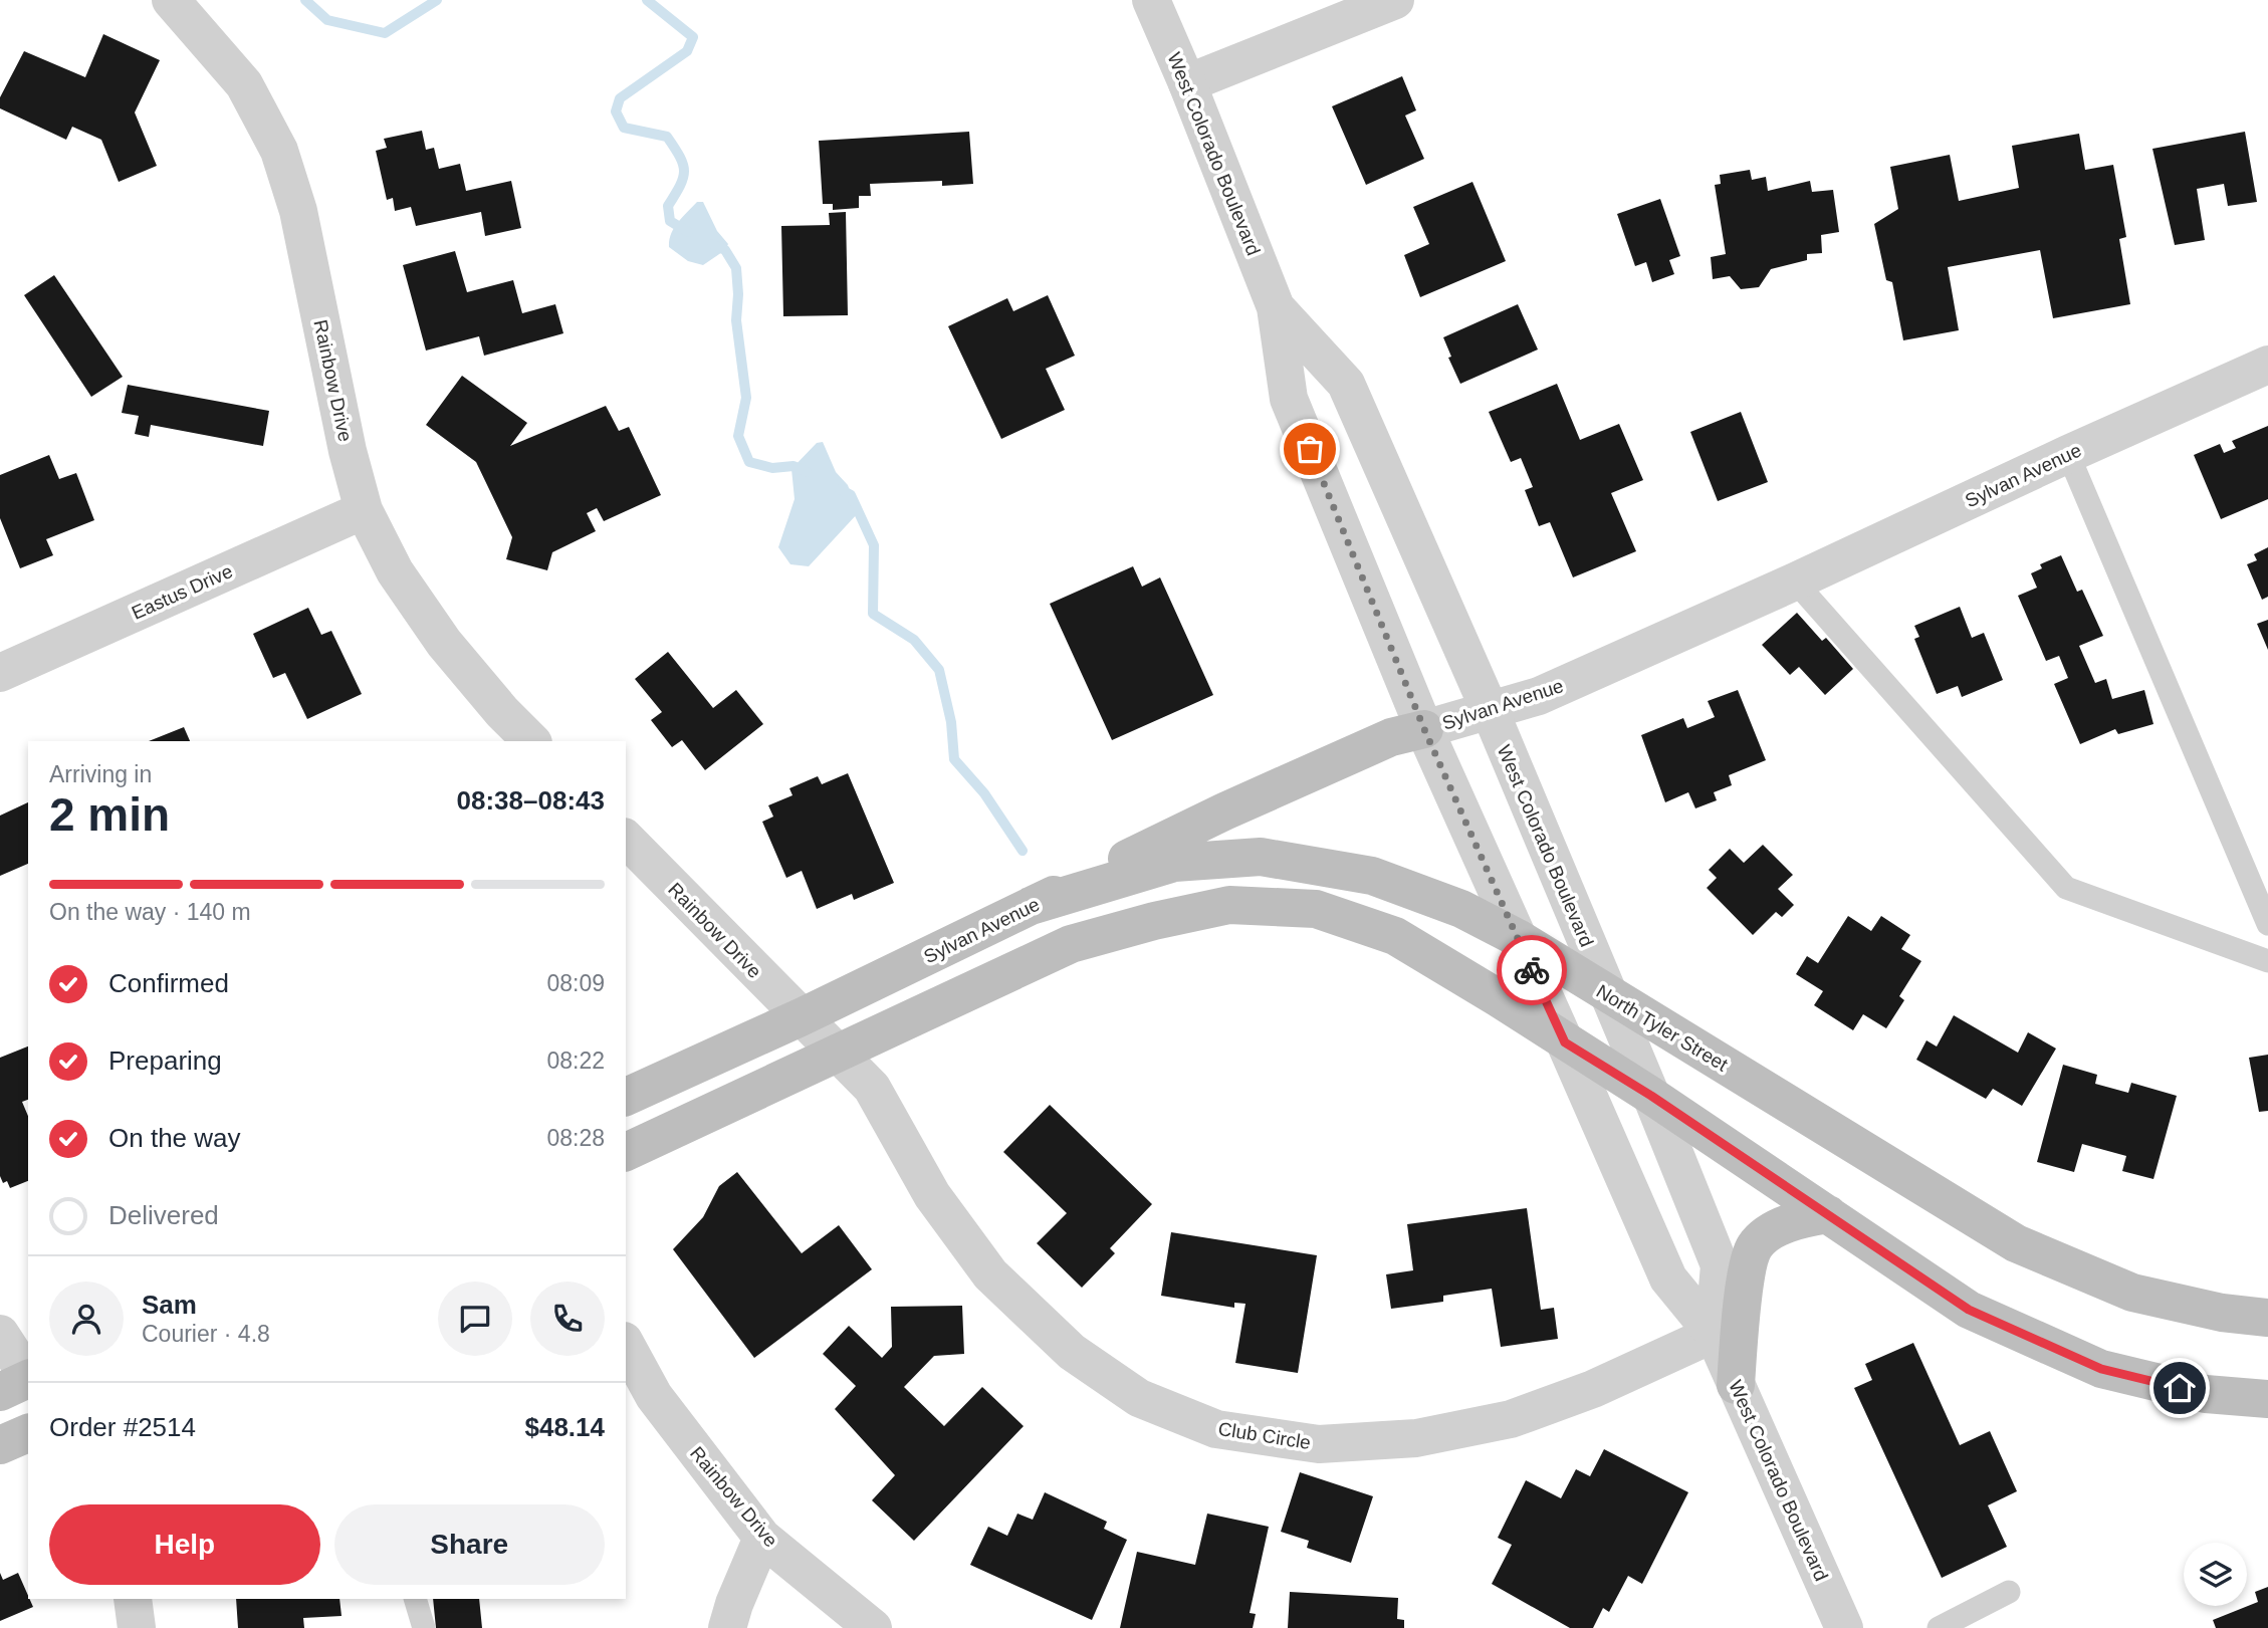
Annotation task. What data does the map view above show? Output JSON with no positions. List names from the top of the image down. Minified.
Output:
{"streets":{"main road":["Sylvan Avenue","North Tyler Street"],"street":["West Colorado Boulevard","Rainbow Drive","Eastus Drive","Club Circle"]},"crossings":[["West Colorado Boulevard","Sylvan Avenue"],["West Colorado Boulevard","North Tyler Street"],["West Colorado Boulevard","Club Circle"],["Rainbow Drive","Sylvan Avenue"],["Rainbow Drive","Eastus Drive"],["Rainbow Drive","Club Circle"],["Sylvan Avenue","North Tyler Street"]],"page":{"heading":["2 min","Arriving in","08:38–08:43"],"panel":["Sam","Courier · 4.8","Order #2514","$48.14"],"bar":"On the way · 140 m","list":[["Confirmed","08:09"],["Preparing","08:22"],["On the way","08:28"],"Delivered"],"buttons":["Help","Share"]}}
